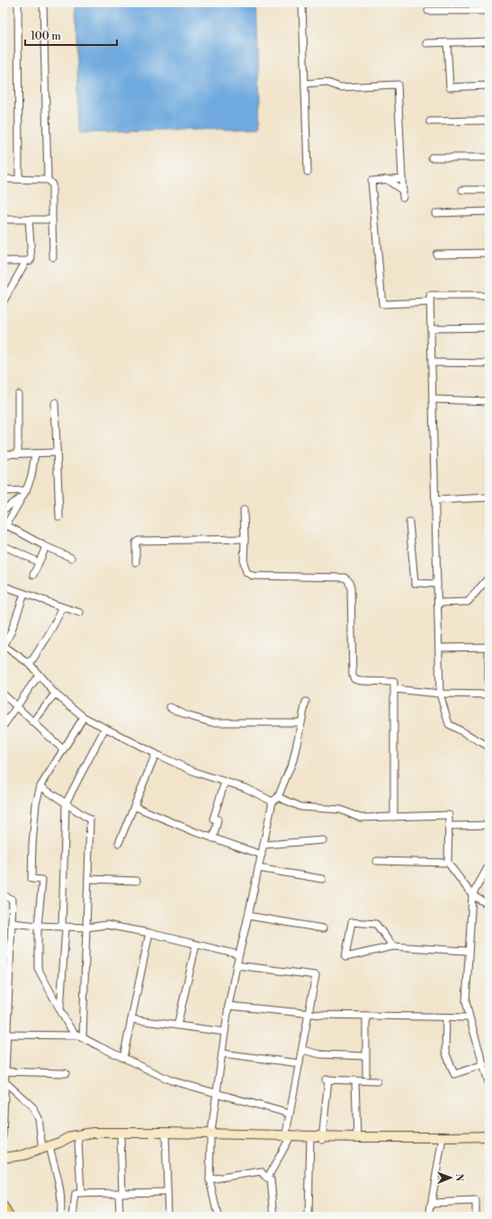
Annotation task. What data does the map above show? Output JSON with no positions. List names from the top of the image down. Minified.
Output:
{"scale_bar":"100 m","north":"right"}
